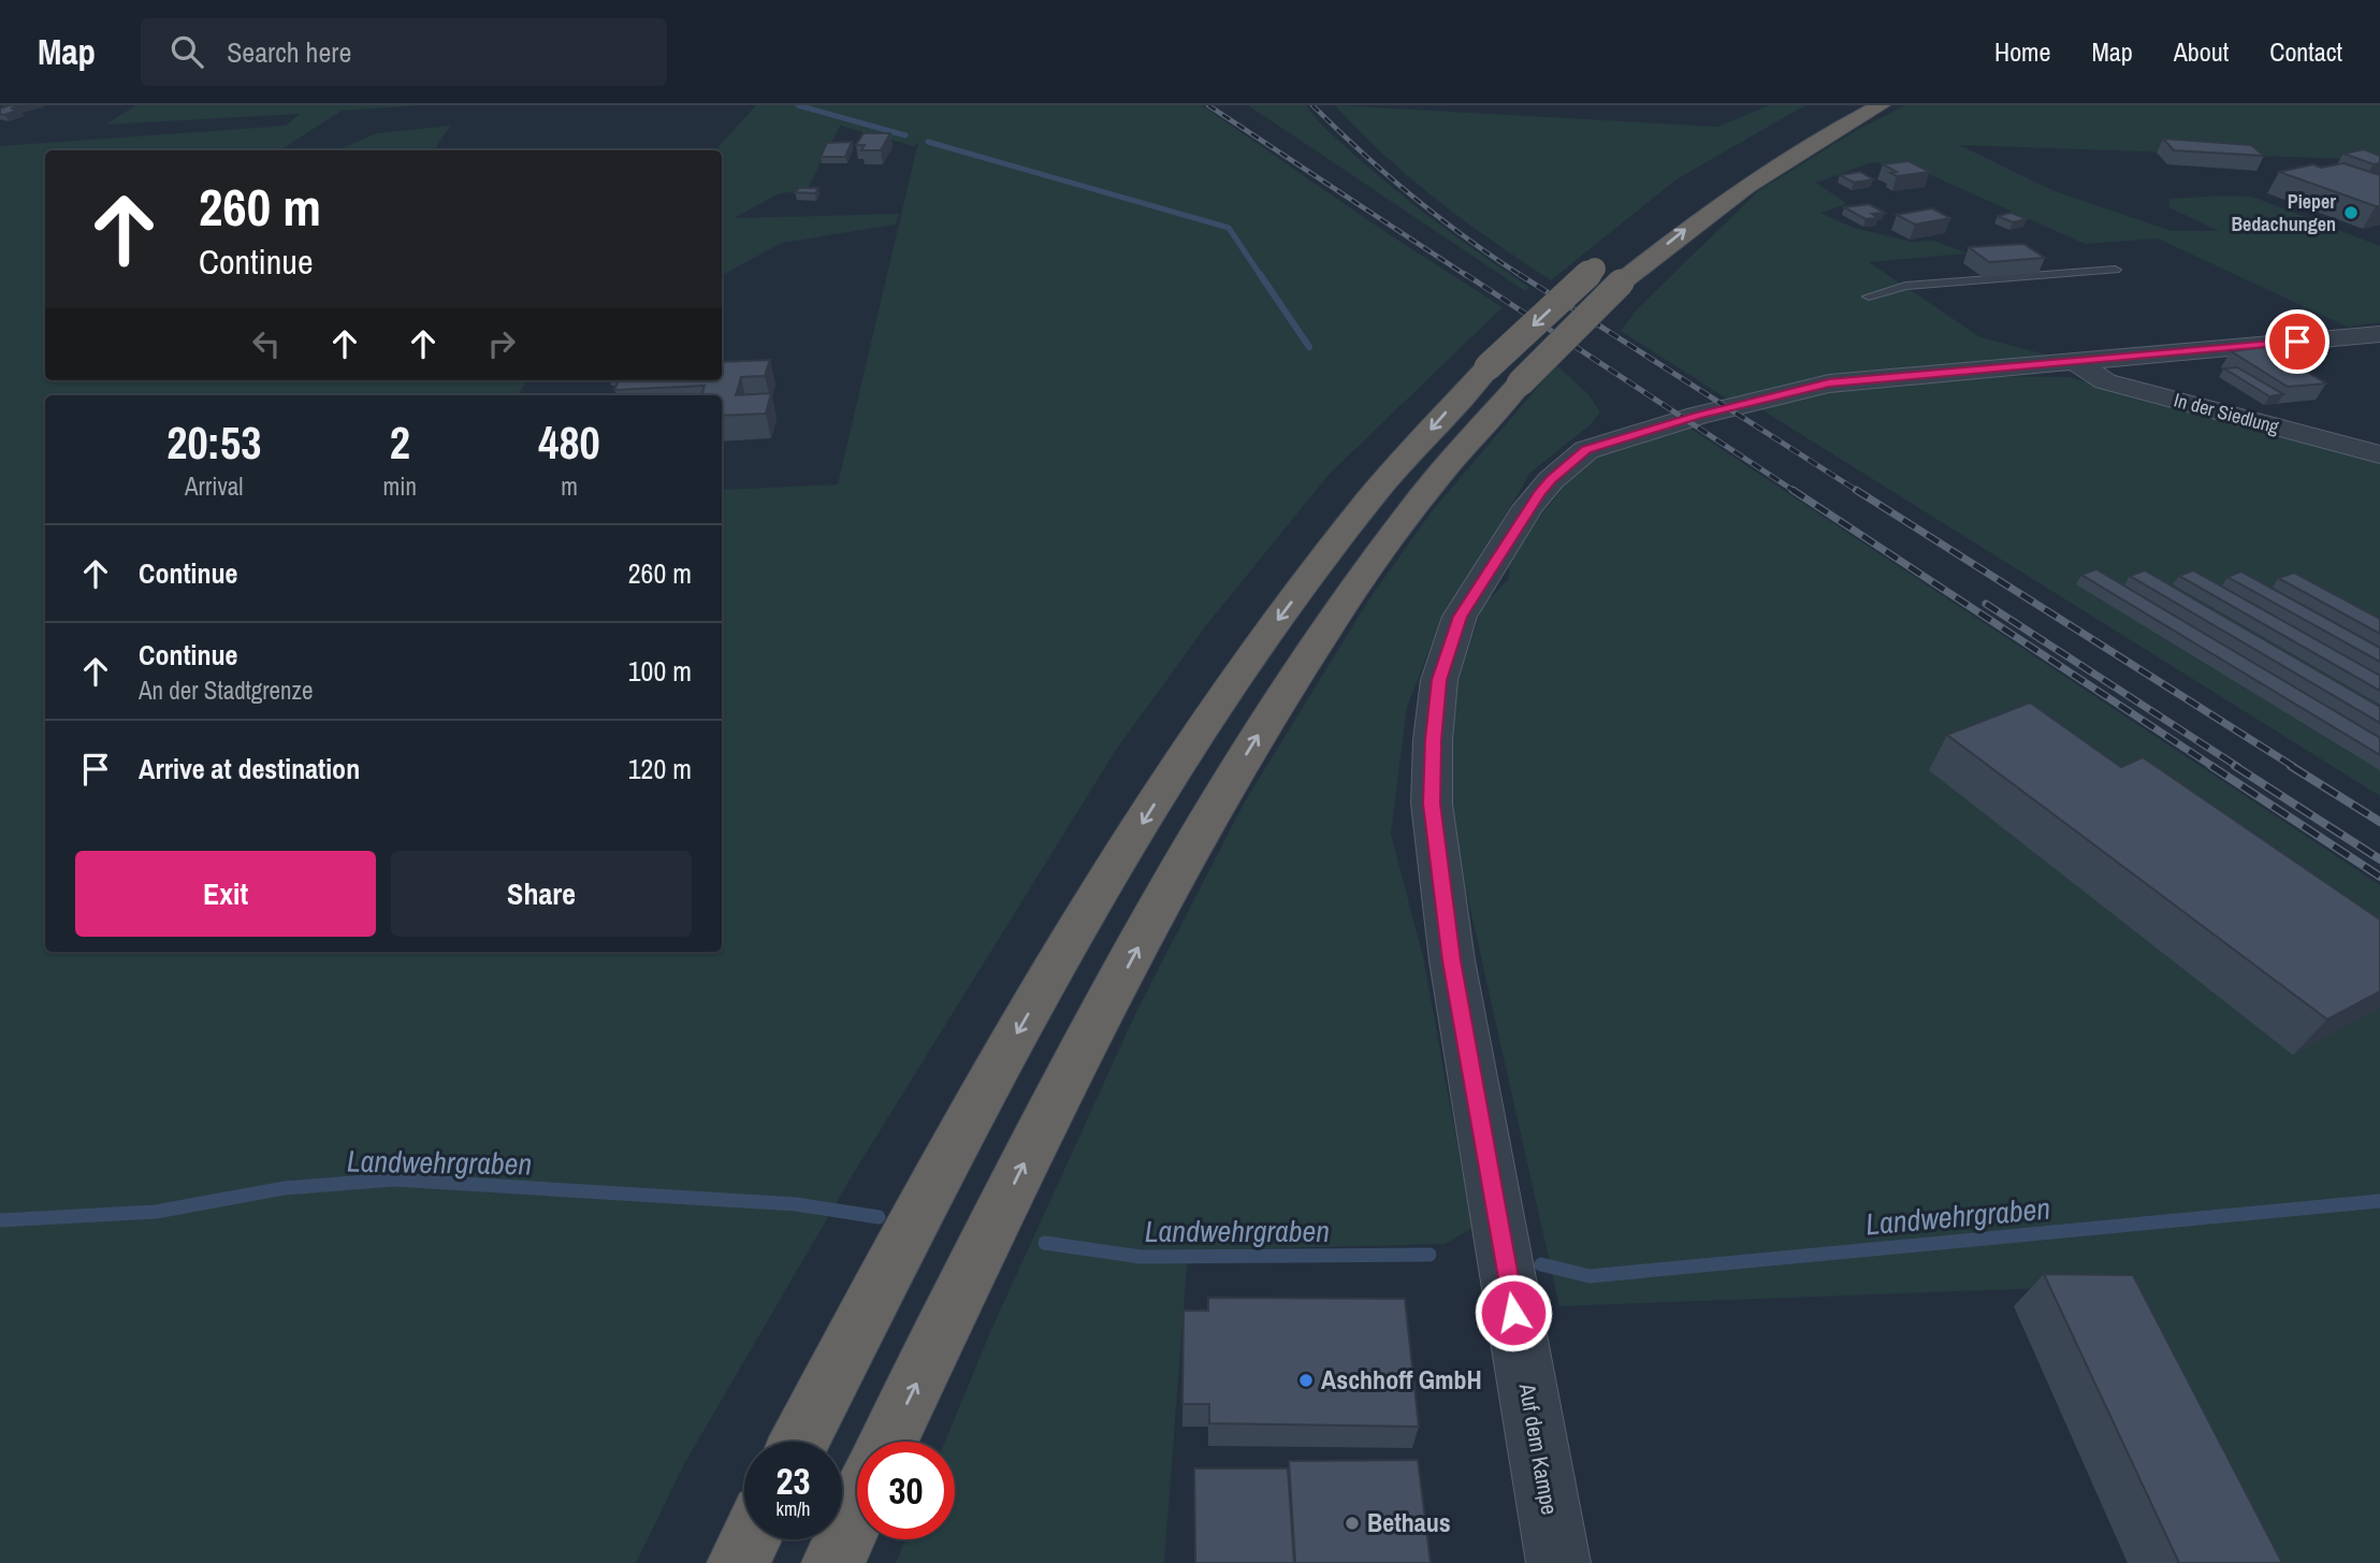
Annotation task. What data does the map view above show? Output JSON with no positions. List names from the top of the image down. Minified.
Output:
{"streets":{"street":["In der Siedlung","Auf dem Kampe"]},"crossings":[["In der Siedlung","Auf dem Kampe"]],"water":["Landwehrgraben"],"places":["Pieper Bedachungen","Aschhoff GmbH","Bethaus"],"page":{"header":"Map","search":"Search here","nav":["Home","Map","About","Contact"],"turn":["260 m","Continue"],"eta":["20:53","Arrival","2","min","480","m"],"list":[{"name":"Continue","value":"260 m"},{"name":"Continue","note":"An der Stadtgrenze","value":"100 m"},{"name":"Arrive at destination","value":"120 m"}],"buttons":["Exit","Share"],"speed":"23 km/h","limit":"30"}}
